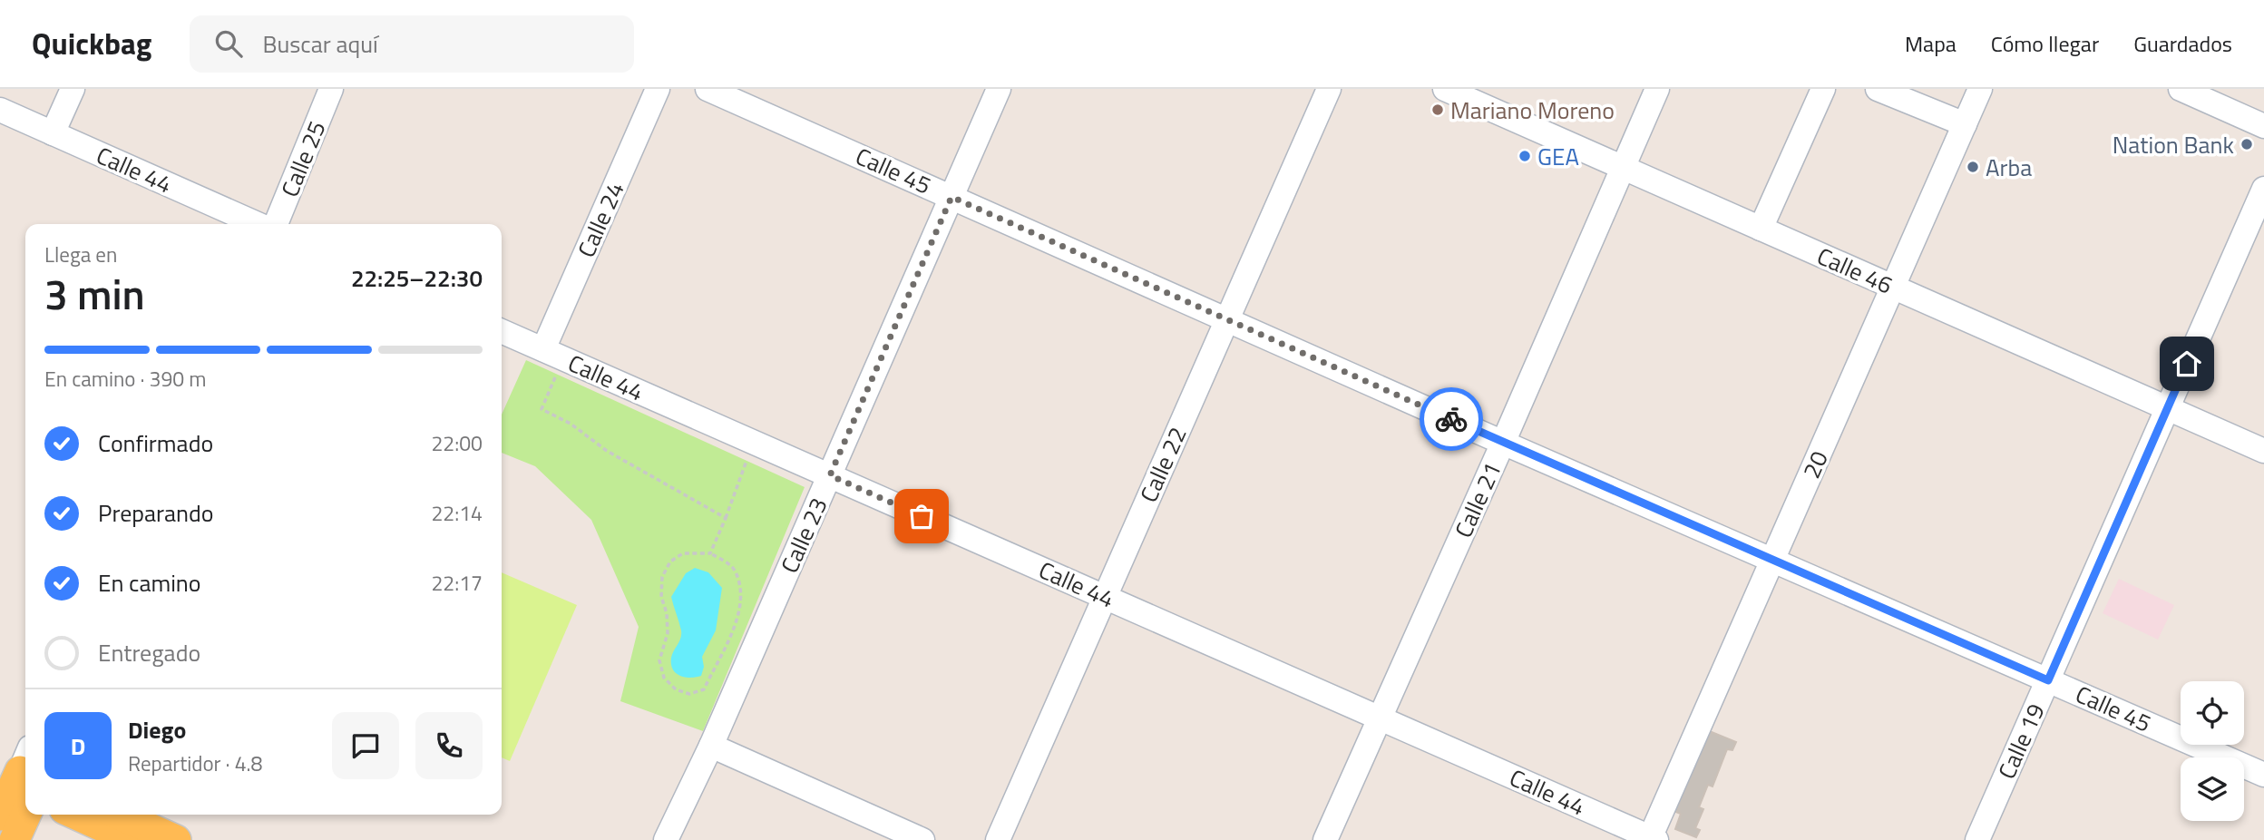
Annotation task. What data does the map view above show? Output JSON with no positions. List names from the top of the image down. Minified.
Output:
{"streets":{"street":["Calle 25","Calle 44","Calle 45","Calle 24","Calle 46","Calle 22","20","Calle 21","Calle 23","Calle 19"]},"crossings":[["Calle 44","Calle 24"],["Calle 44","Calle 22"],["Calle 44","20"],["Calle 44","Calle 21"],["Calle 44","Calle 23"],["Calle 45","Calle 22"],["Calle 45","20"],["Calle 45","Calle 21"],["Calle 45","Calle 23"],["Calle 45","Calle 19"],["Calle 46","20"],["Calle 46","Calle 21"],["Calle 46","Calle 19"]],"places":["Mariano Moreno","Nation Bank","GEA","Arba"],"page":{"header":"Quickbag","search":"Buscar aquí","nav":["Mapa","Cómo llegar","Guardados"],"heading":["3 min","Llega en","22:25–22:30"],"panel":["Diego","Repartidor · 4.8"],"bar":"En camino · 390 m","list":[["Confirmado","22:00"],["Preparando","22:14"],["En camino","22:17"],"Entregado"],"round":"D"}}
